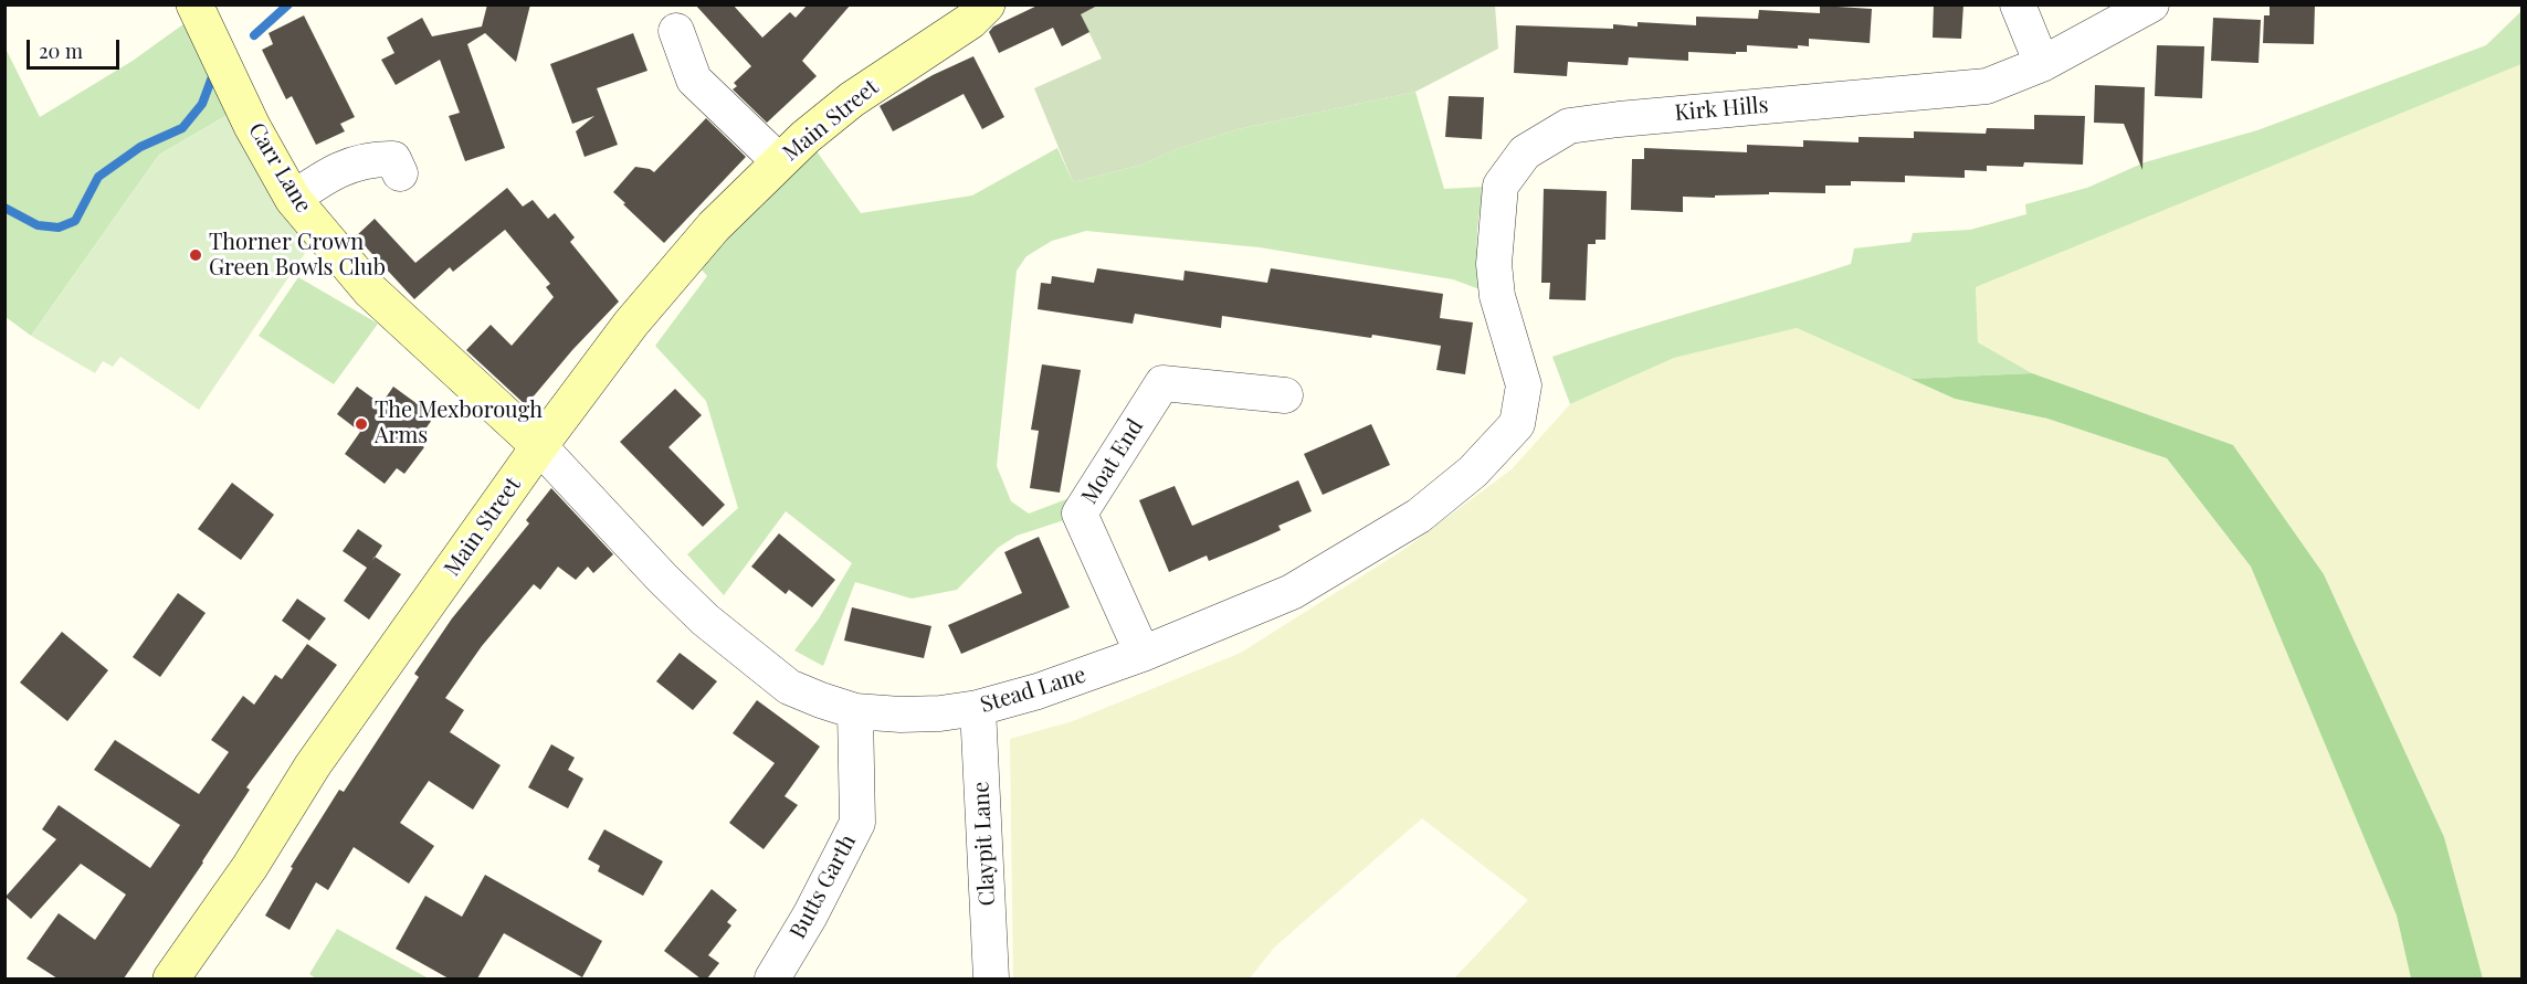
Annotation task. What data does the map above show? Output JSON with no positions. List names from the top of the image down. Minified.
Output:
{"streets":{"street":["Kirk Hills","Main Street","Carr Lane","Moat End","Stead Lane","Claypit Lane","Butts Garth"]},"crossings":[["Kirk Hills","Stead Lane"],["Main Street","Carr Lane"],["Main Street","Stead Lane"],["Carr Lane","Stead Lane"],["Moat End","Stead Lane"],["Stead Lane","Claypit Lane"],["Stead Lane","Butts Garth"]],"places":["Thorner Crown Green Bowls Club","The Mexborough Arms"],"scale_bar":"20 m"}
